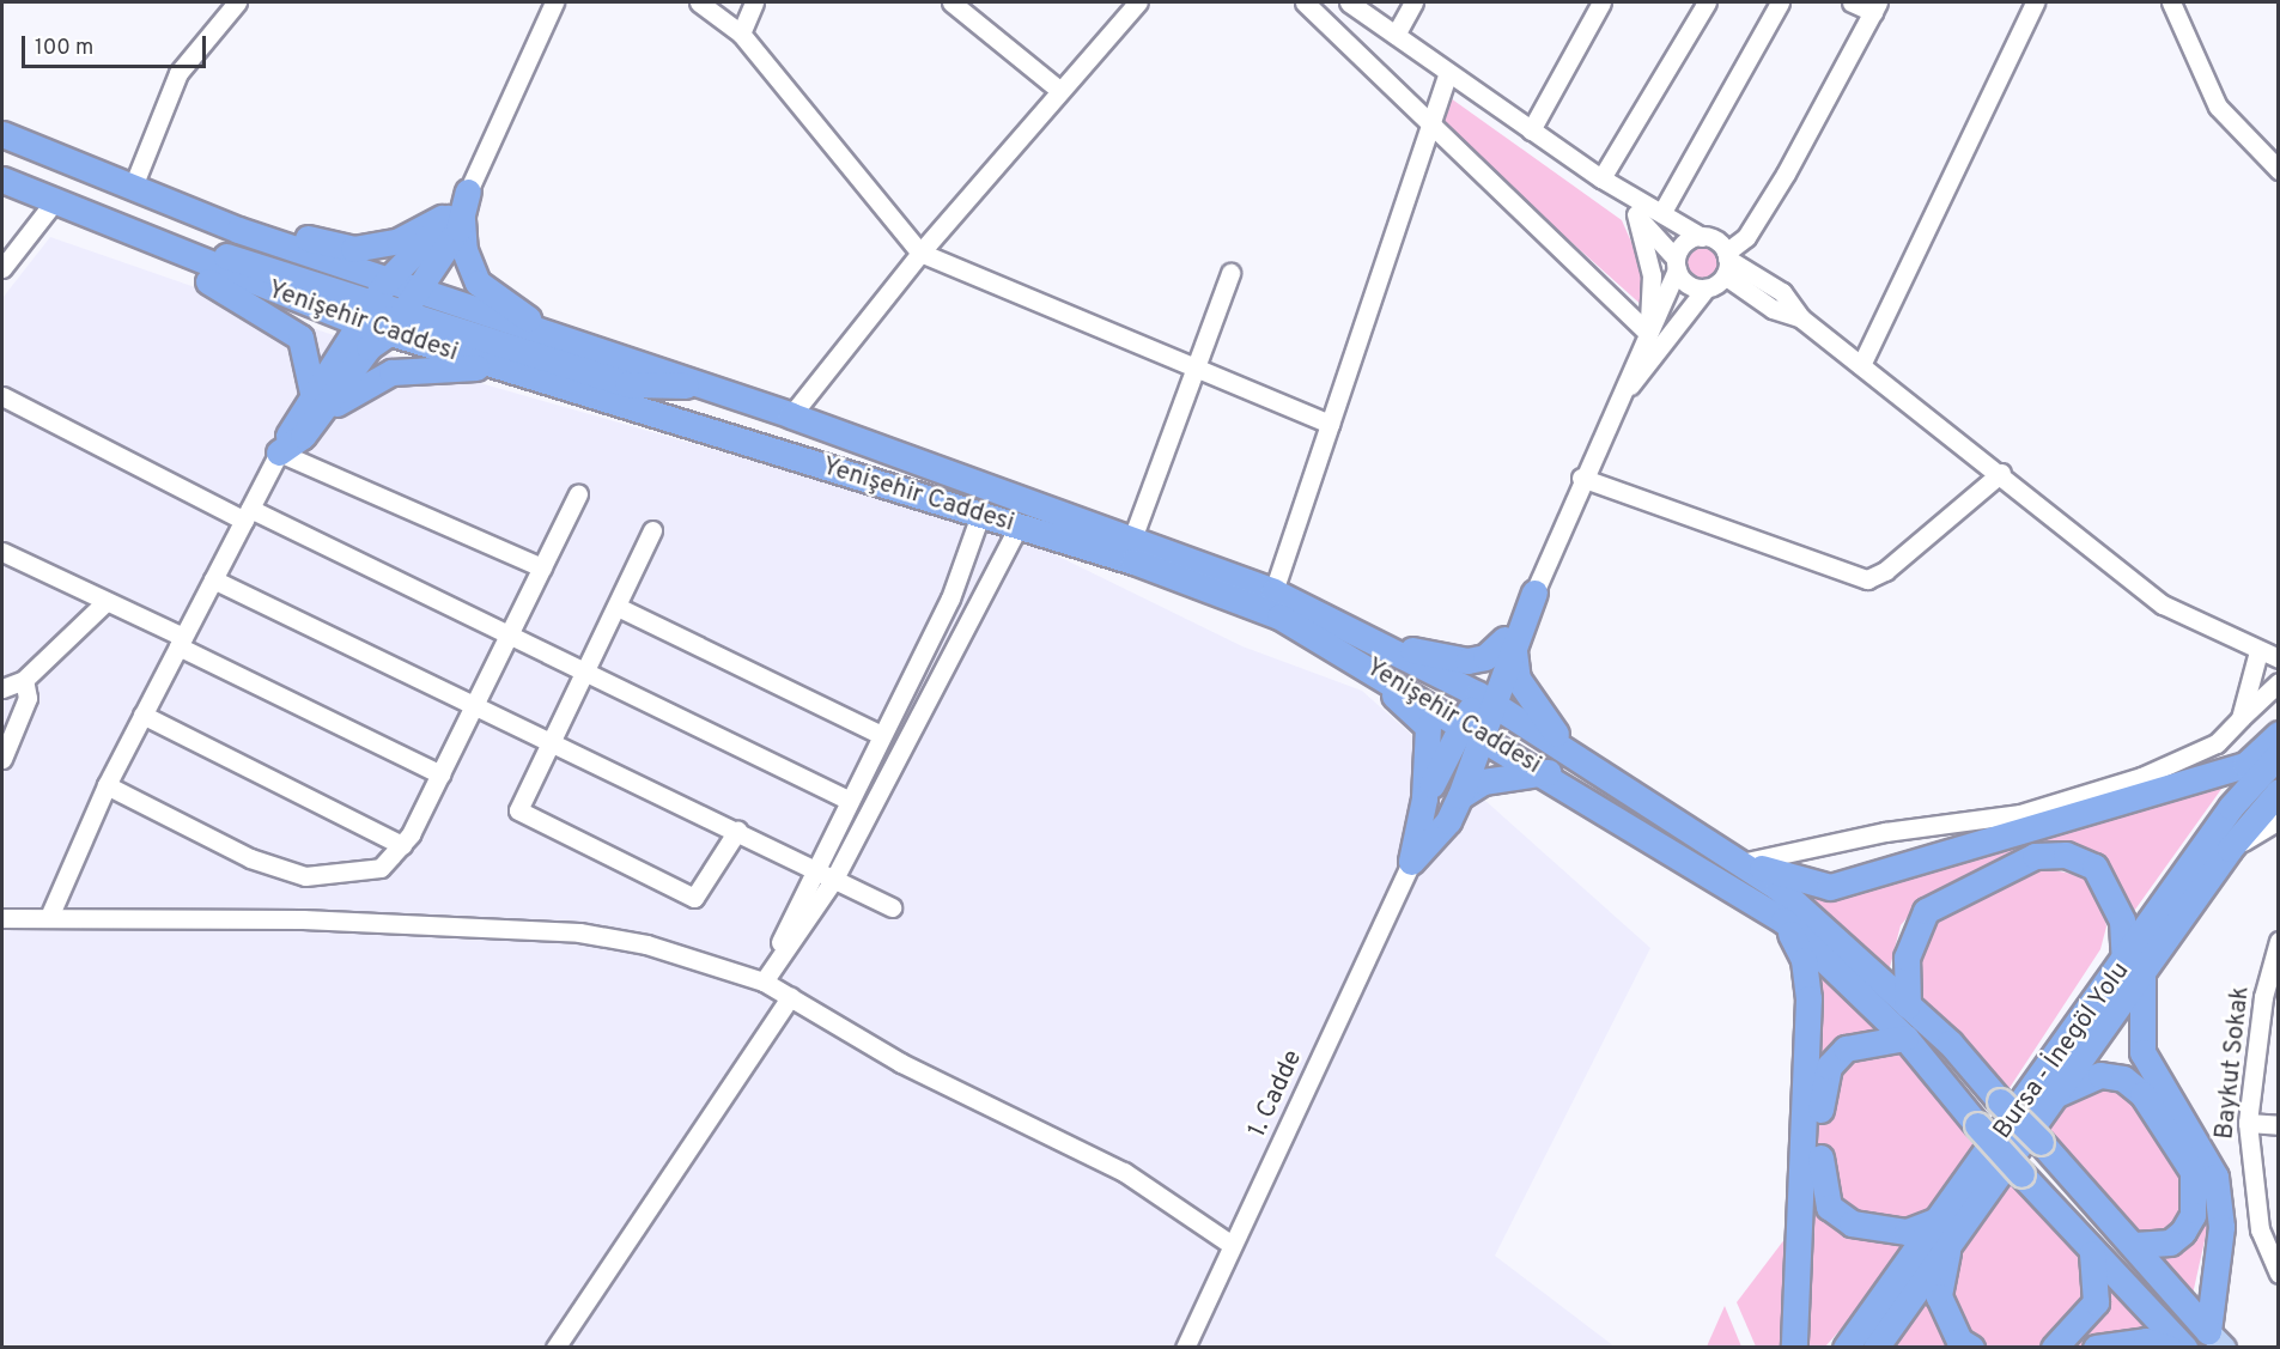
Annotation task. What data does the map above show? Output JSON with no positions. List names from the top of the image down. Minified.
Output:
{"streets":{"highway":["Yenişehir Caddesi","Bursa - İnegöl Yolu"],"street":["Baykut Sokak","1. Cadde"]},"scale_bar":"100 m"}
